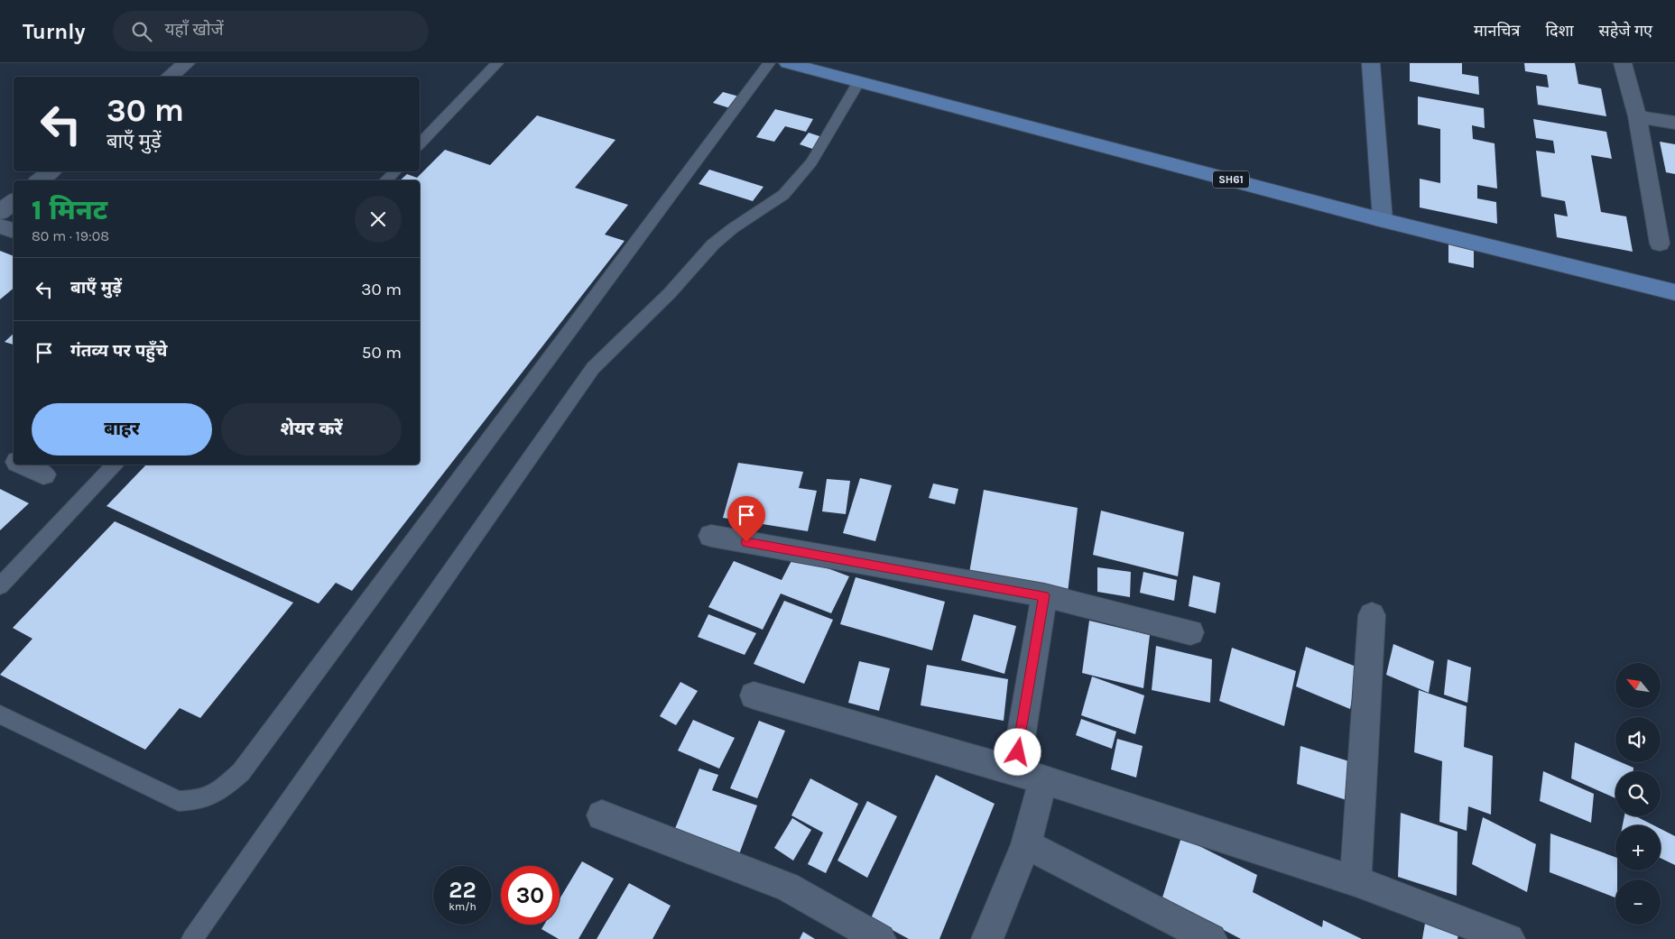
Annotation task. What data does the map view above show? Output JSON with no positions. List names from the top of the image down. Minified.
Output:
{"streets":{"main road":["SH61"]},"north":"top left","page":{"header":"Turnly","search":"यहाँ खोजें","nav":["मानचित्र","दिशा","सहेजे गए"],"turn":["30 m","बाएँ मुड़ें"],"heading":["1 मिनट","80 m · 19:08"],"list":[{"name":"बाएँ मुड़ें","value":"30 m"},{"name":"गंतव्य पर पहुँचे","value":"50 m"}],"buttons":["बाहर","शेयर करें"],"map_buttons":["+","−"],"speed":"22 km/h","limit":"30"}}
